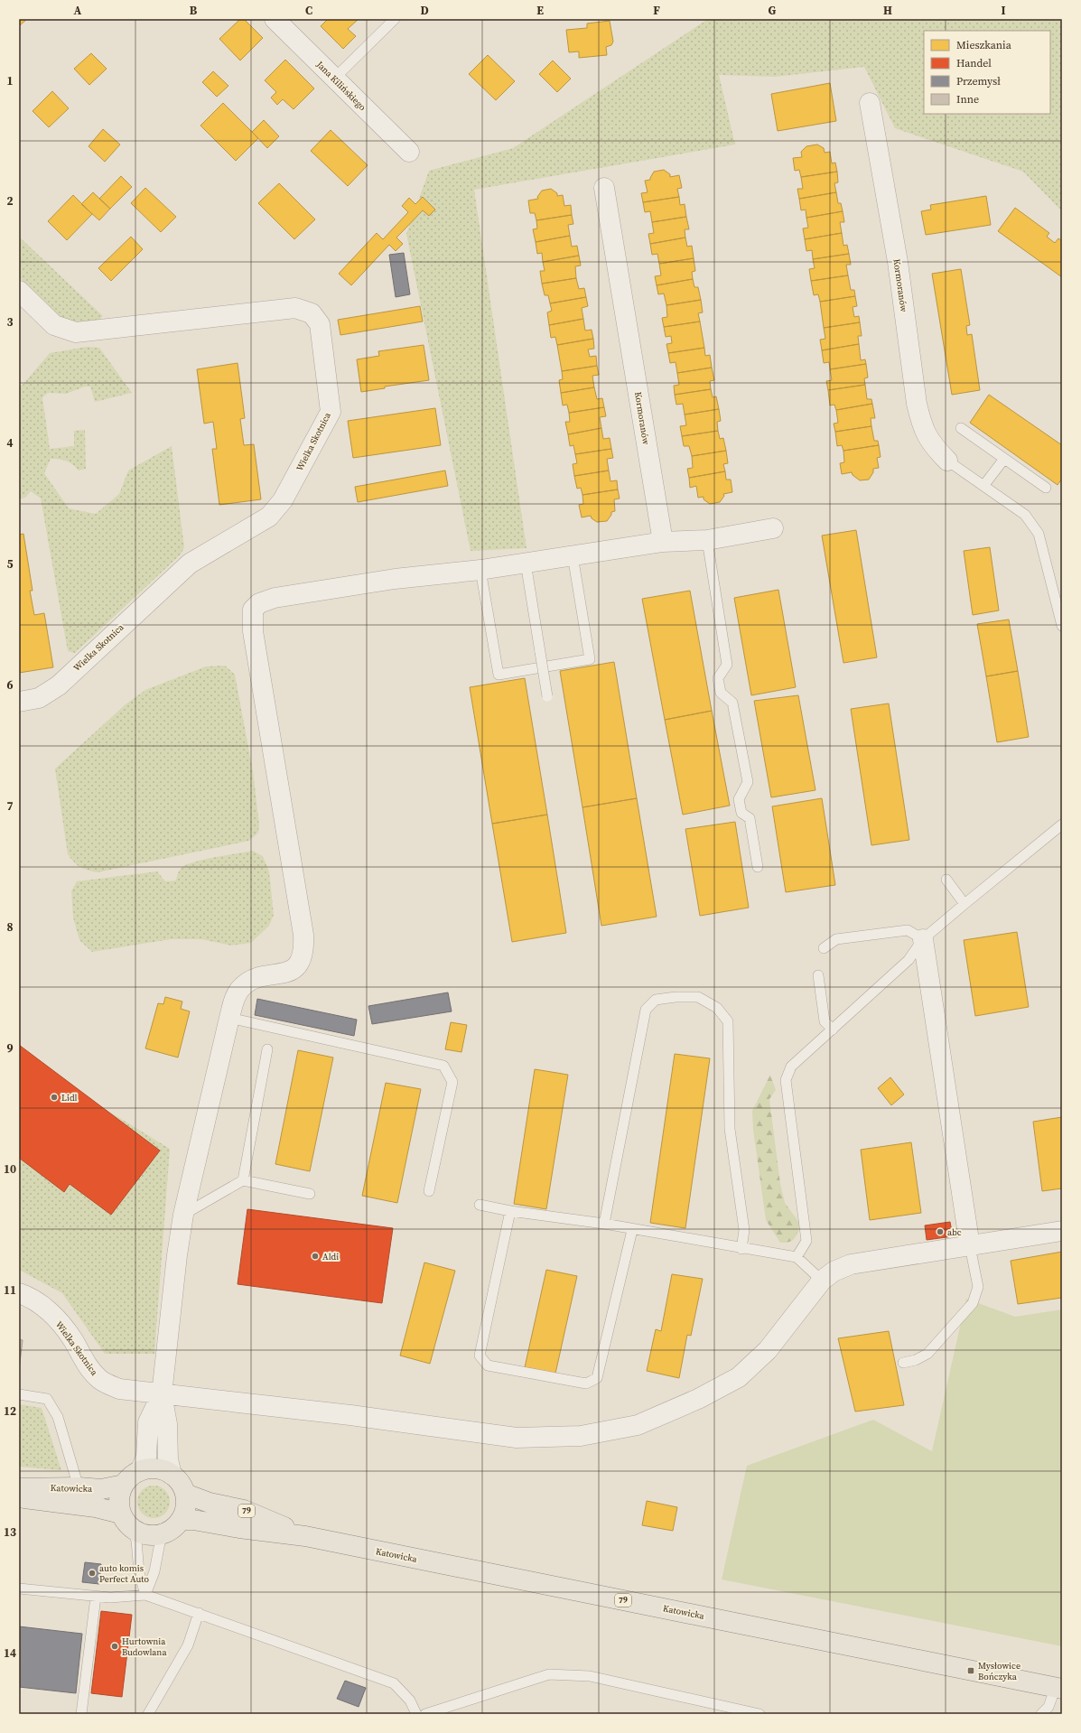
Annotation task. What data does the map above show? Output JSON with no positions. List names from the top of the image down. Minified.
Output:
{"streets":{"main road":["Katowicka","79"],"street":["Jana Kilińskiego","Kormoranów","Wielka Skotnica"]},"places":{"other":["Lidl","abc","Aldi","auto komis Perfect Auto","Hurtownia Budowlana"],"transit":["Mysłowice Bończyka"]},"legend":["Mieszkania","Handel","Przemysł","Inne"],"grid":{"columns":["A","B","C","D","E","F","G","H","I"],"rows":["1","2","3","4","5","6","7","8","9","10","11","12","13","14"]}}
